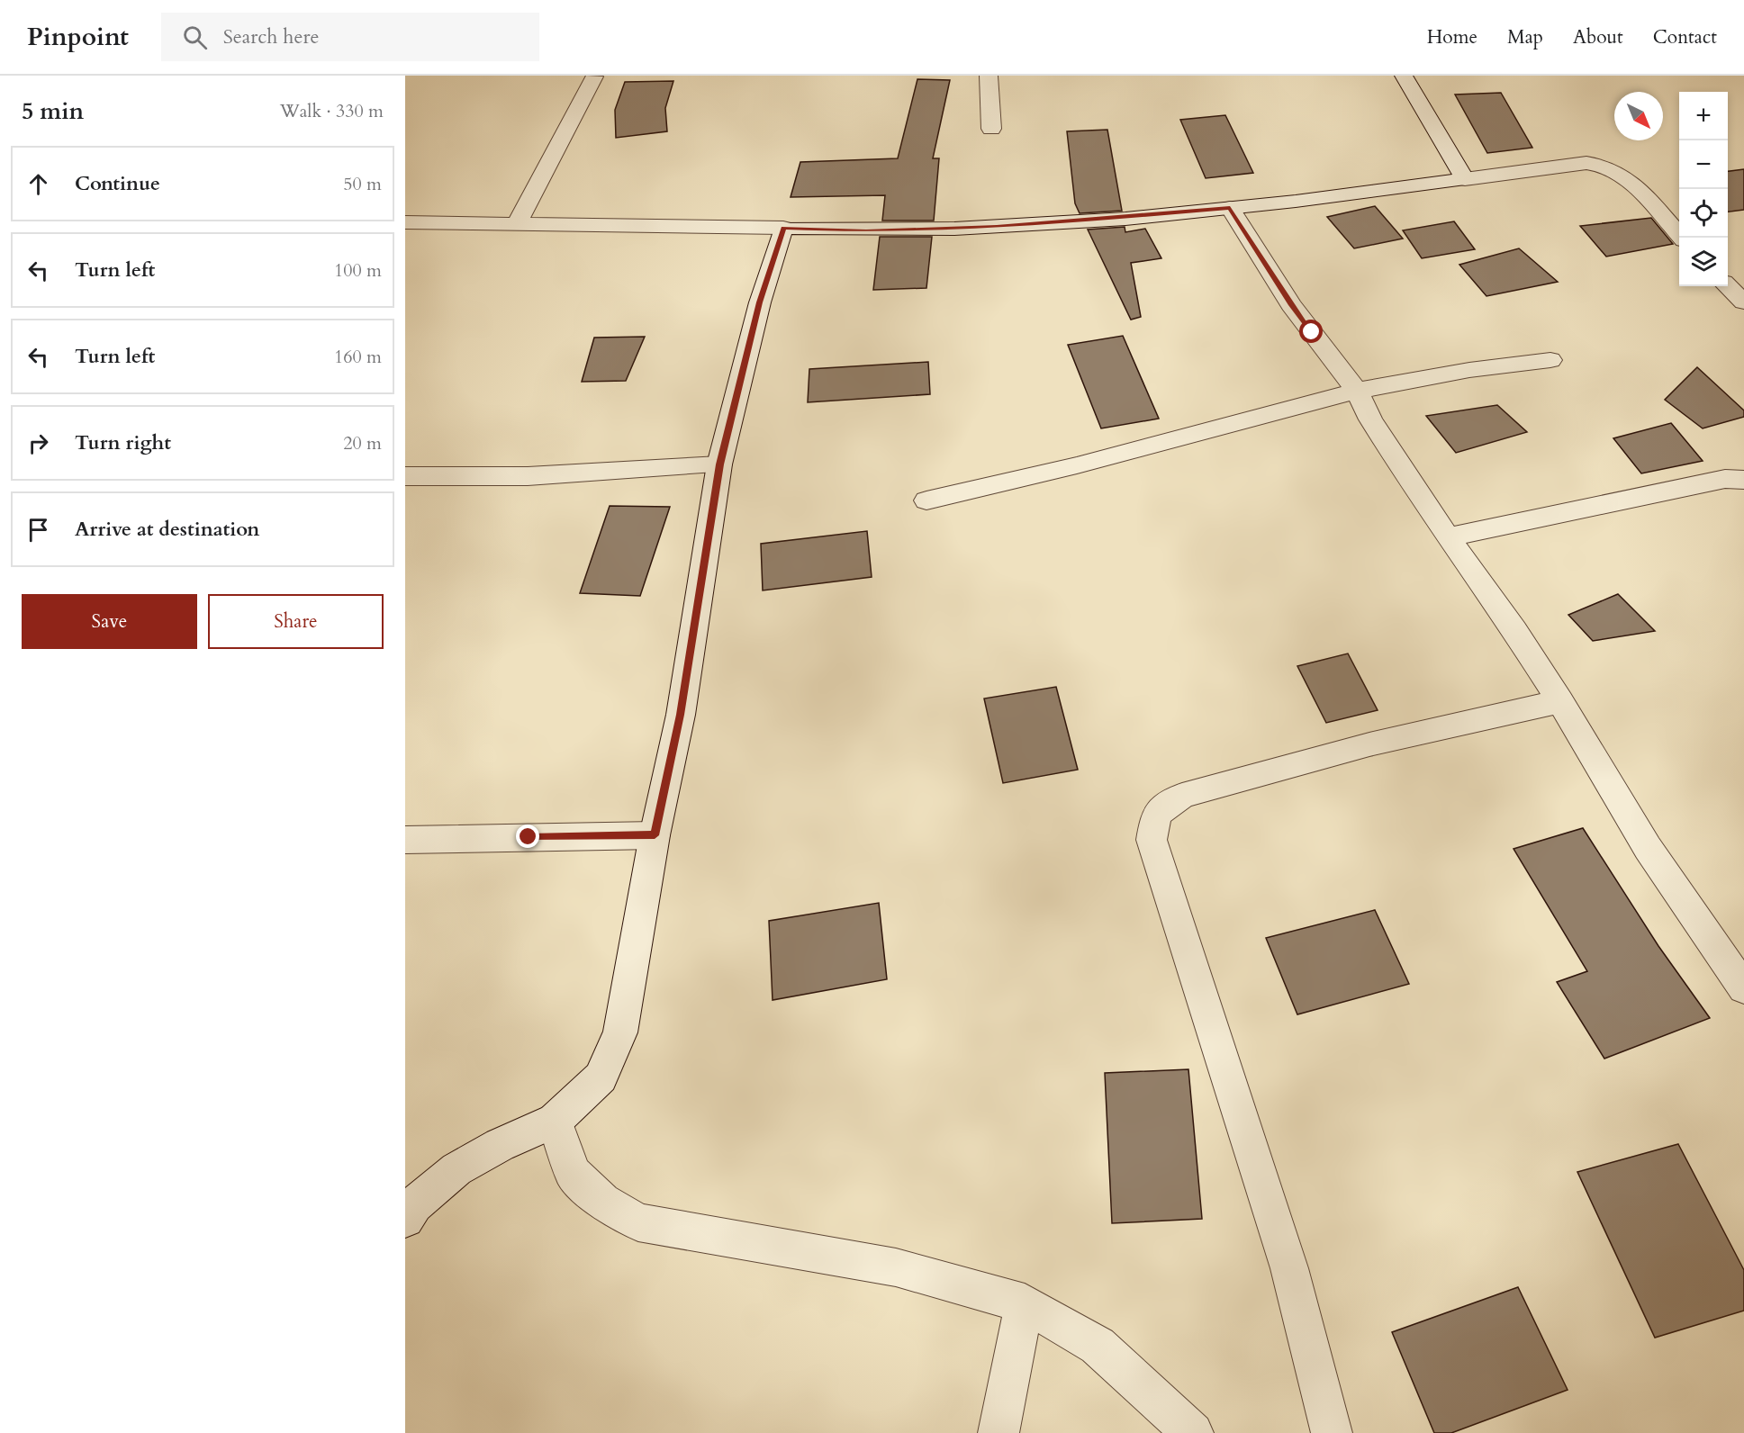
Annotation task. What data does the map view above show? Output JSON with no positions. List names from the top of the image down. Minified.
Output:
{"north":"bottom right","page":{"header":"Pinpoint","search":"Search here","nav":["Home","Map","About","Contact"],"heading":["5 min","Walk · 330 m"],"map_buttons":["+","−"],"list":[["Continue","50 m"],["Turn left","100 m"],["Turn left","160 m"],["Turn right","20 m"],"Arrive at destination"],"buttons":["Save","Share"]}}
